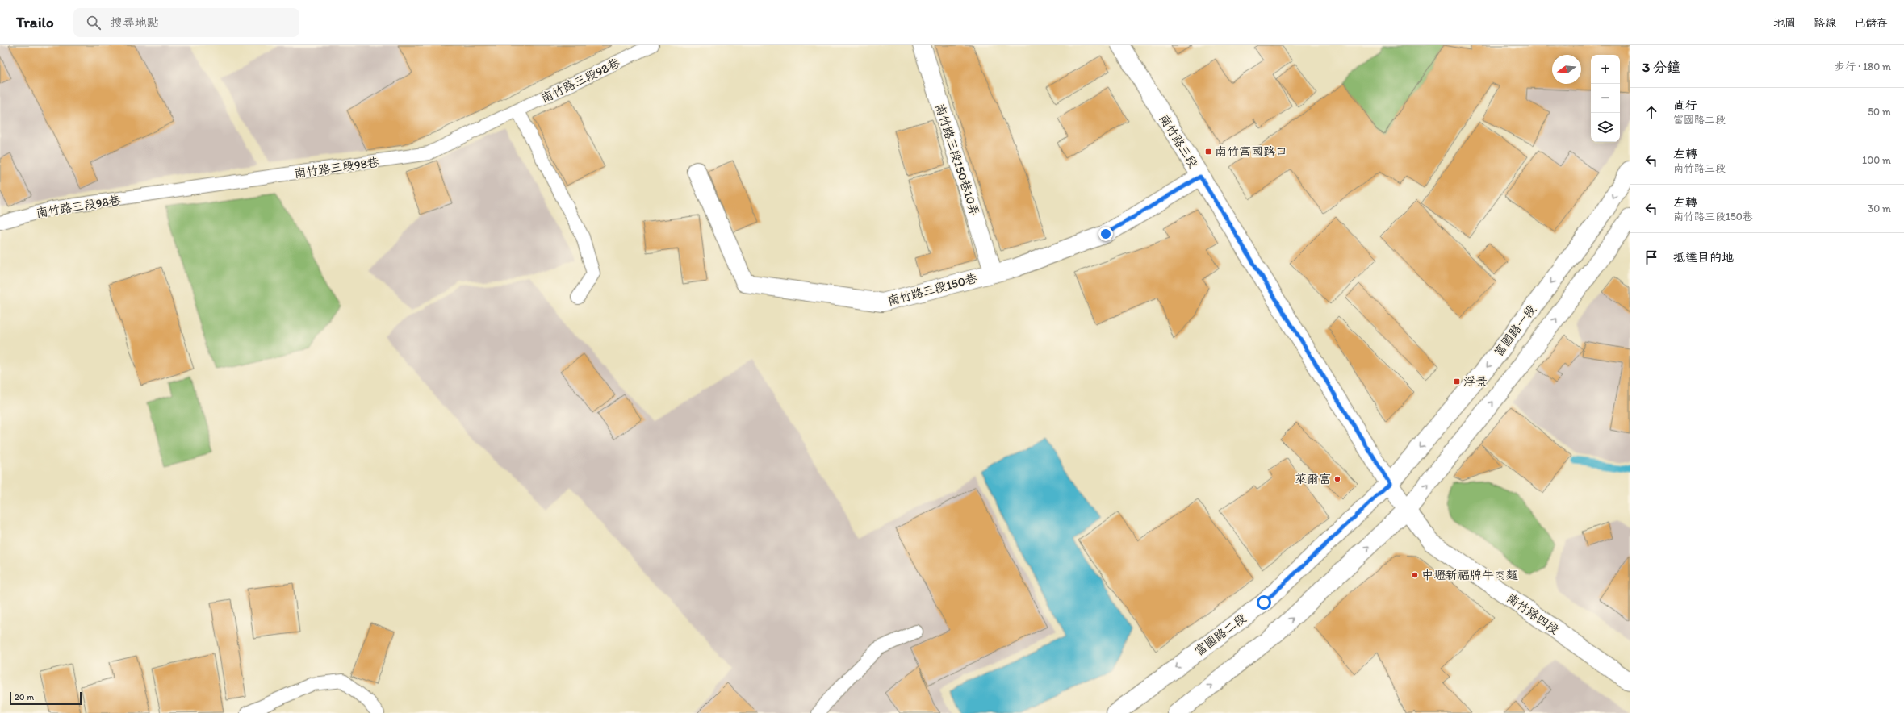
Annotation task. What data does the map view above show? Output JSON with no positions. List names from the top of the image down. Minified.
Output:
{"streets":{"street":["南竹路三段","南竹路三段150巷10弄","南竹路三段150巷","富國路一段","南竹路四段","富國路二段"],"lane":["南竹路三段98巷"]},"crossings":[["南竹路三段","南竹路三段150巷"],["南竹路三段","富國路一段"],["南竹路三段","南竹路四段"],["南竹路三段","富國路二段"],["南竹路三段150巷10弄","南竹路三段150巷"],["富國路一段","南竹路四段"],["富國路一段","富國路二段"],["南竹路四段","富國路二段"]],"places":{"transit":["南竹富國路口","浮景"],"other":["萊爾富","中壢新福牌牛肉麵"]},"scale_bar":"20 m","north":"left","page":{"header":"Trailo","search":"搜尋地點","nav":["地圖","路線","已儲存"],"heading":["3 分鐘","步行 · 180 m"],"map_buttons":["+","−"],"list":[["直行","富國路二段","50 m"],["左轉","南竹路三段","100 m"],["左轉","南竹路三段150巷","30 m"],"抵達目的地"],"scale":"20 m"}}
